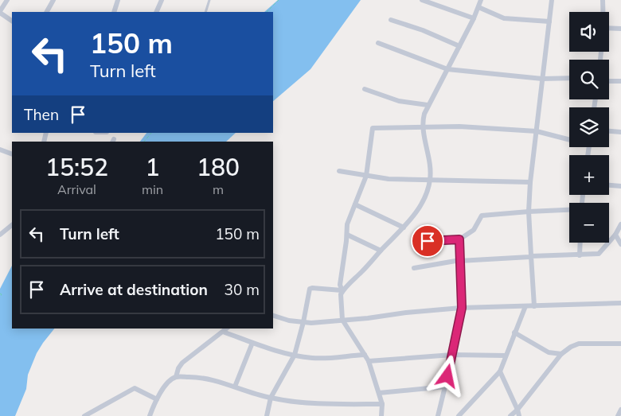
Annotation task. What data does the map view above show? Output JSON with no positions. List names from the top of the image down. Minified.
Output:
{"page":{"map_buttons":["+","−"],"turn":["150 m","Turn left"],"then":"Then","eta":["15:52","Arrival","1","min","180","m"],"list":[{"name":"Turn left","value":"150 m"},{"name":"Arrive at destination","value":"30 m"}]}}
